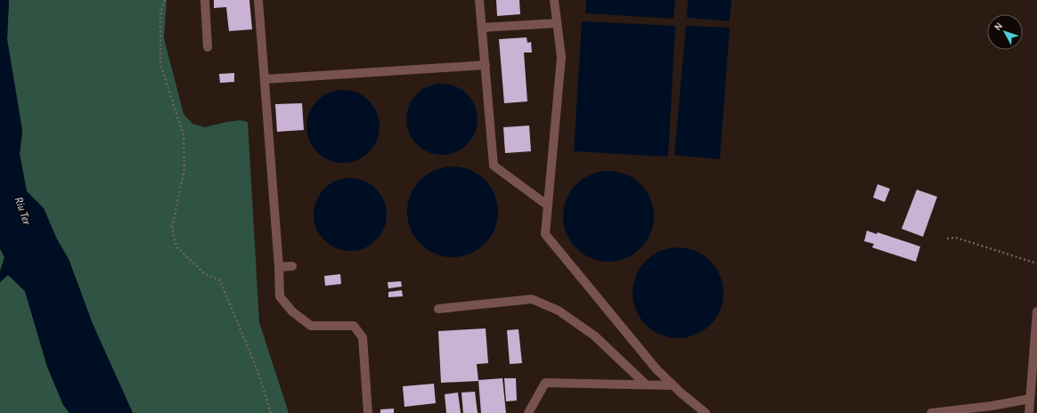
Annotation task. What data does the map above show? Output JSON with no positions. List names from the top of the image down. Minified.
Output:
{"water":["Riu Ter"],"north":"top left"}
